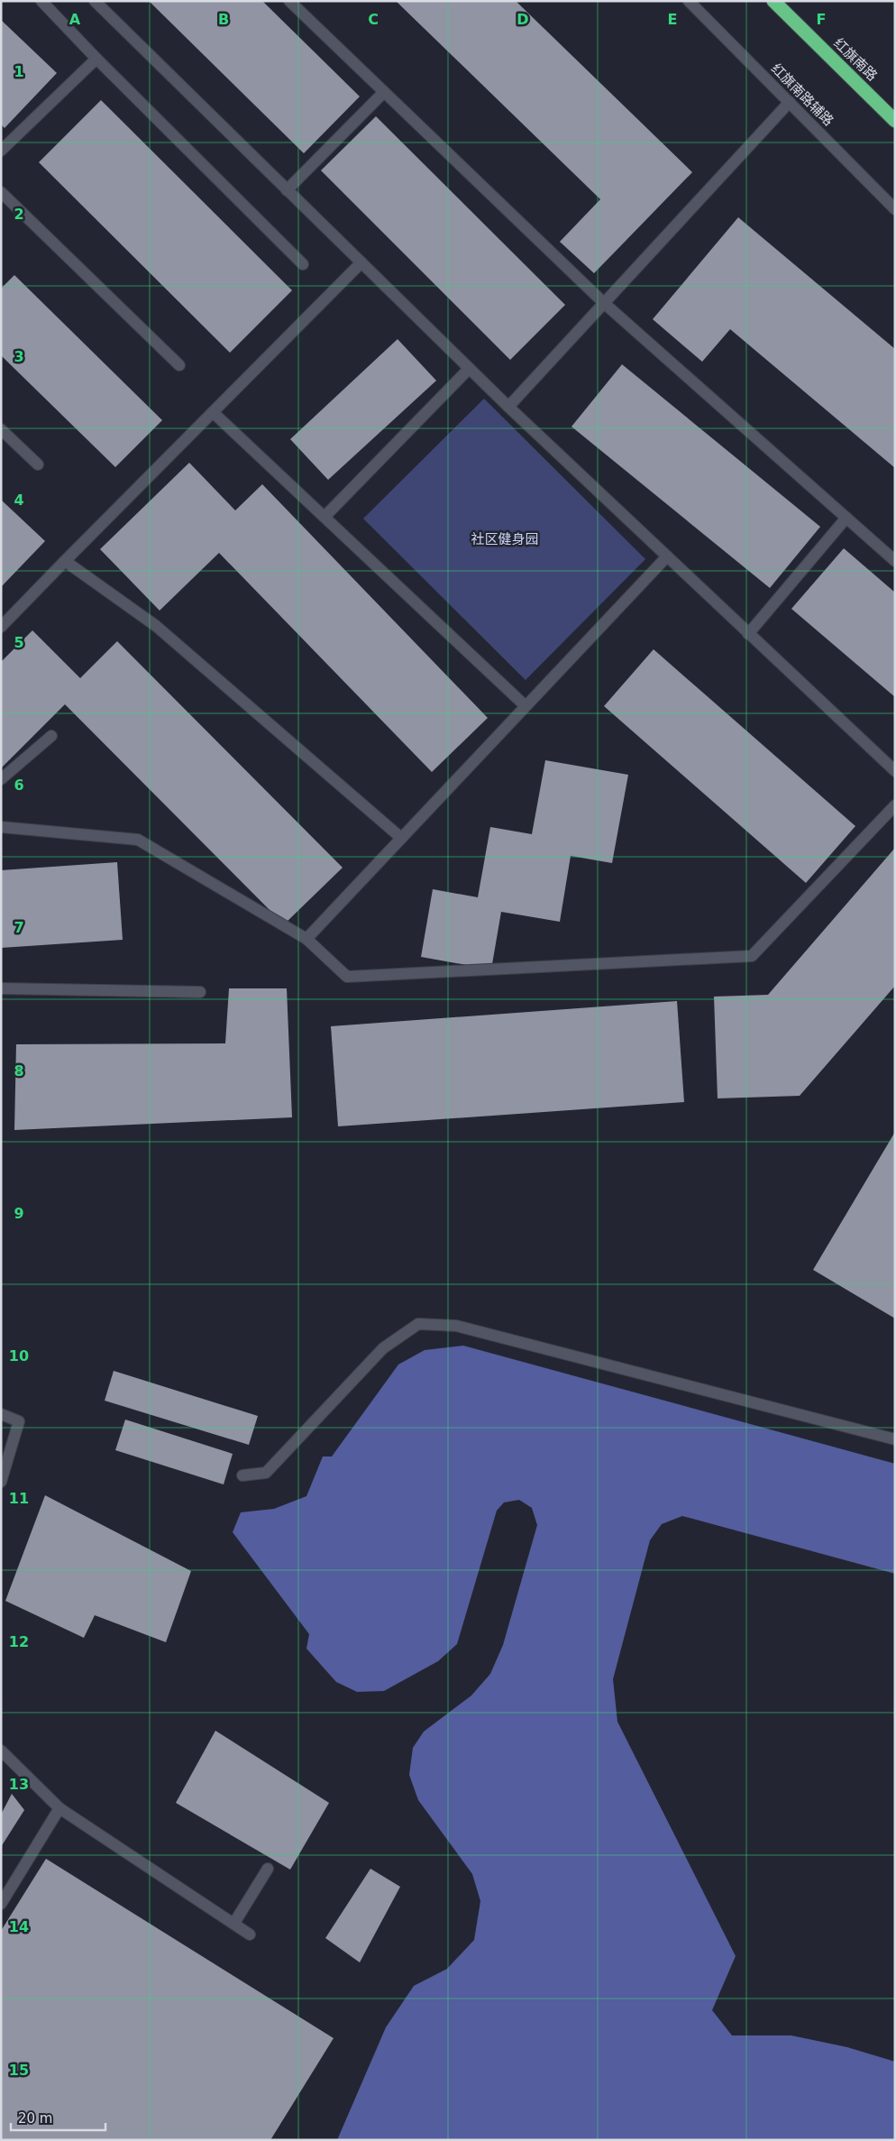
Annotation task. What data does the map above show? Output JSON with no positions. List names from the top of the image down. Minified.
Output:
{"streets":{"highway":["红旗南路"],"street":["红旗南路辅路"]},"parks":["社区健身园"],"scale_bar":"20 m","grid":{"columns":["A","B","C","D","E","F"],"rows":["1","2","3","4","5","6","7","8","9","10","11","12","13","14","15"]}}
